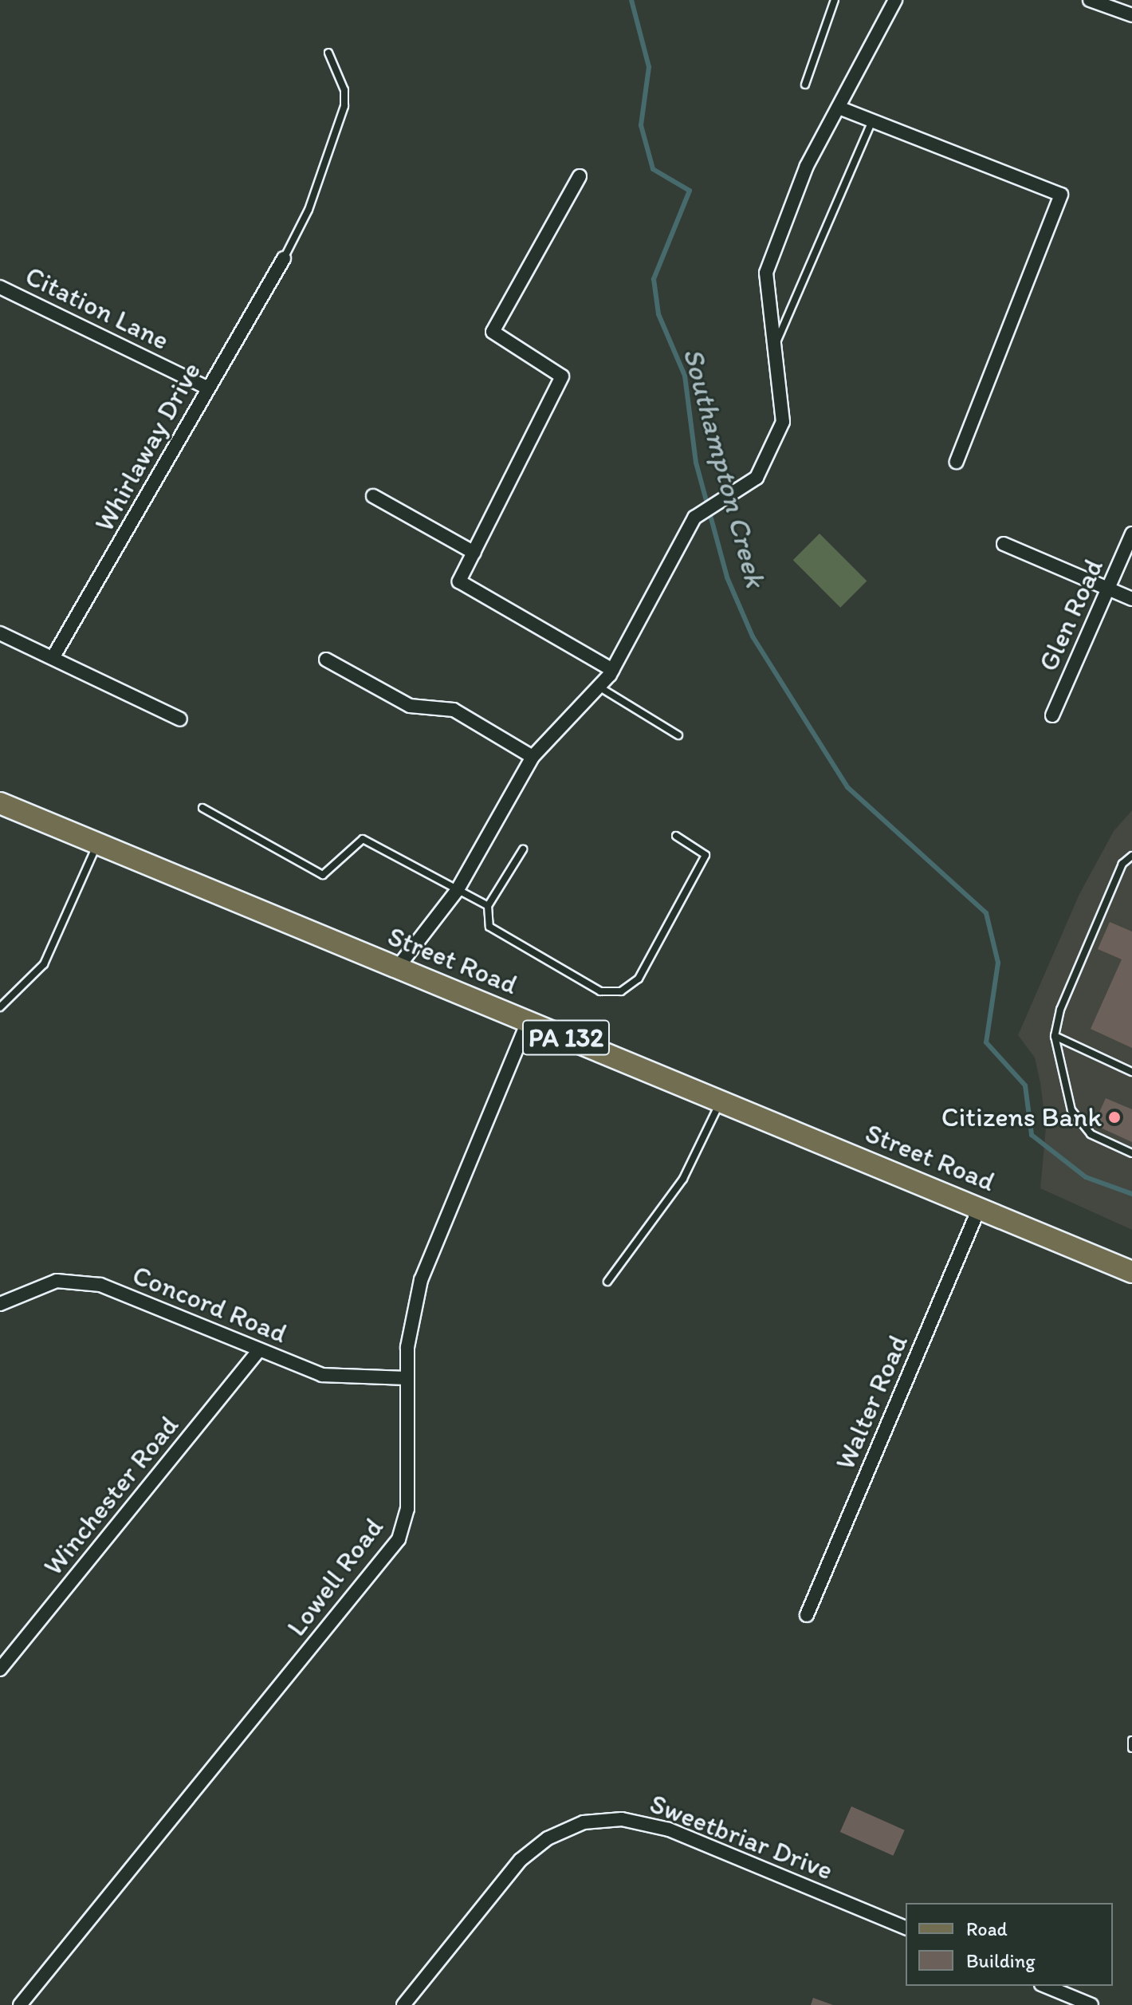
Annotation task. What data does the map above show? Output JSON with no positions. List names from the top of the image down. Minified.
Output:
{"streets":{"main road":["Street Road","PA 132"],"street":["Citation Lane","Whirlaway Drive","Glen Road","Concord Road","Walter Road","Winchester Road","Lowell Road","Sweetbriar Drive"]},"crossings":[["Citation Lane","Whirlaway Drive"],["Street Road","Walter Road"],["Street Road","Lowell Road"],["Concord Road","Winchester Road"],["Concord Road","Lowell Road"]],"water":["Southampton Creek"],"places":["Citizens Bank"],"legend":["Road","Building"]}
